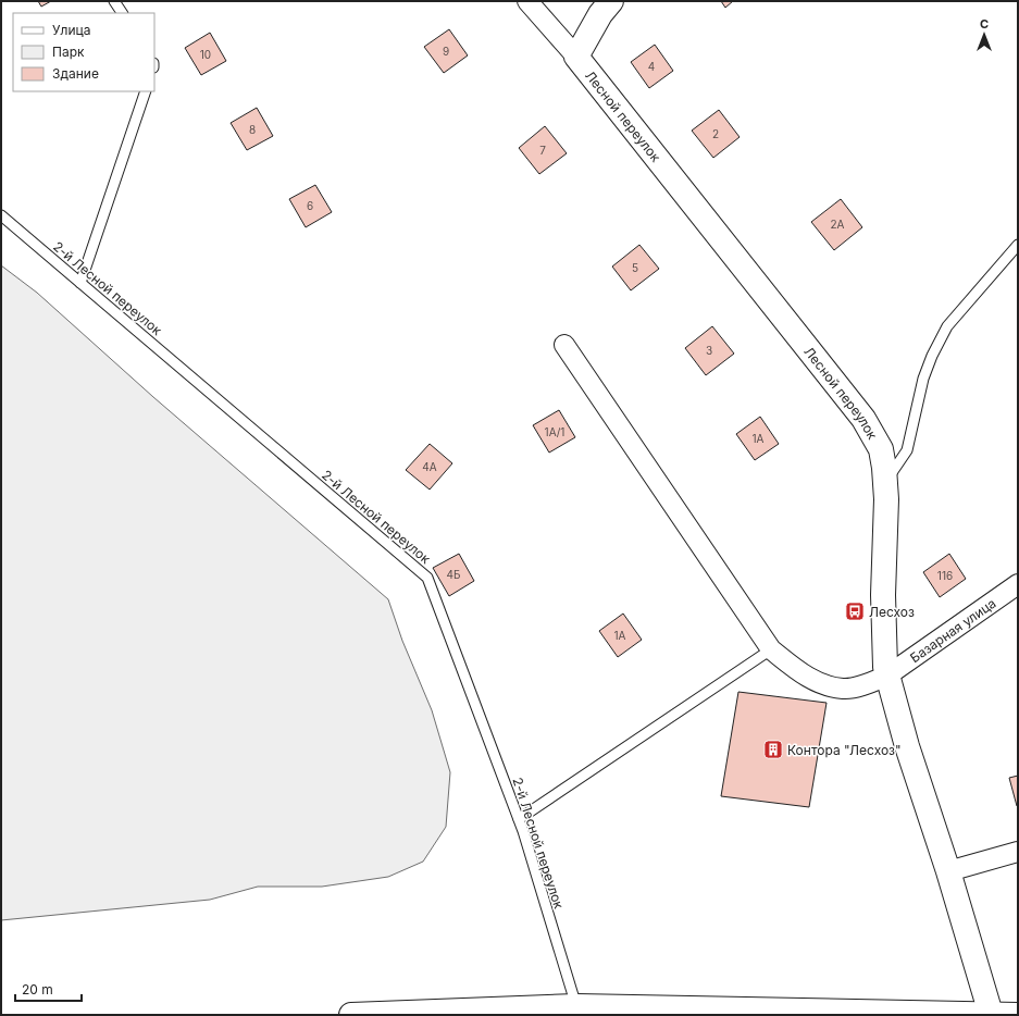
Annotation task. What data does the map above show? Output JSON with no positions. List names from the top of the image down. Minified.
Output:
{"streets":{"street":["Лесной переулок","Базарная улица"],"lane":["2-й Лесной переулок"]},"crossings":[["Лесной переулок","Базарная улица"]],"places":{"bus stop":["Лесхоз"],"building":["Контора \"Лесхоз\""]},"house_numbers":["9","10","4","8","2","7","6","2А","5","3","1А/1","1А","4А","4Б","116","1А"],"legend":["Улица","Парк","Здание"],"scale_bar":"20 m","north":"top"}
